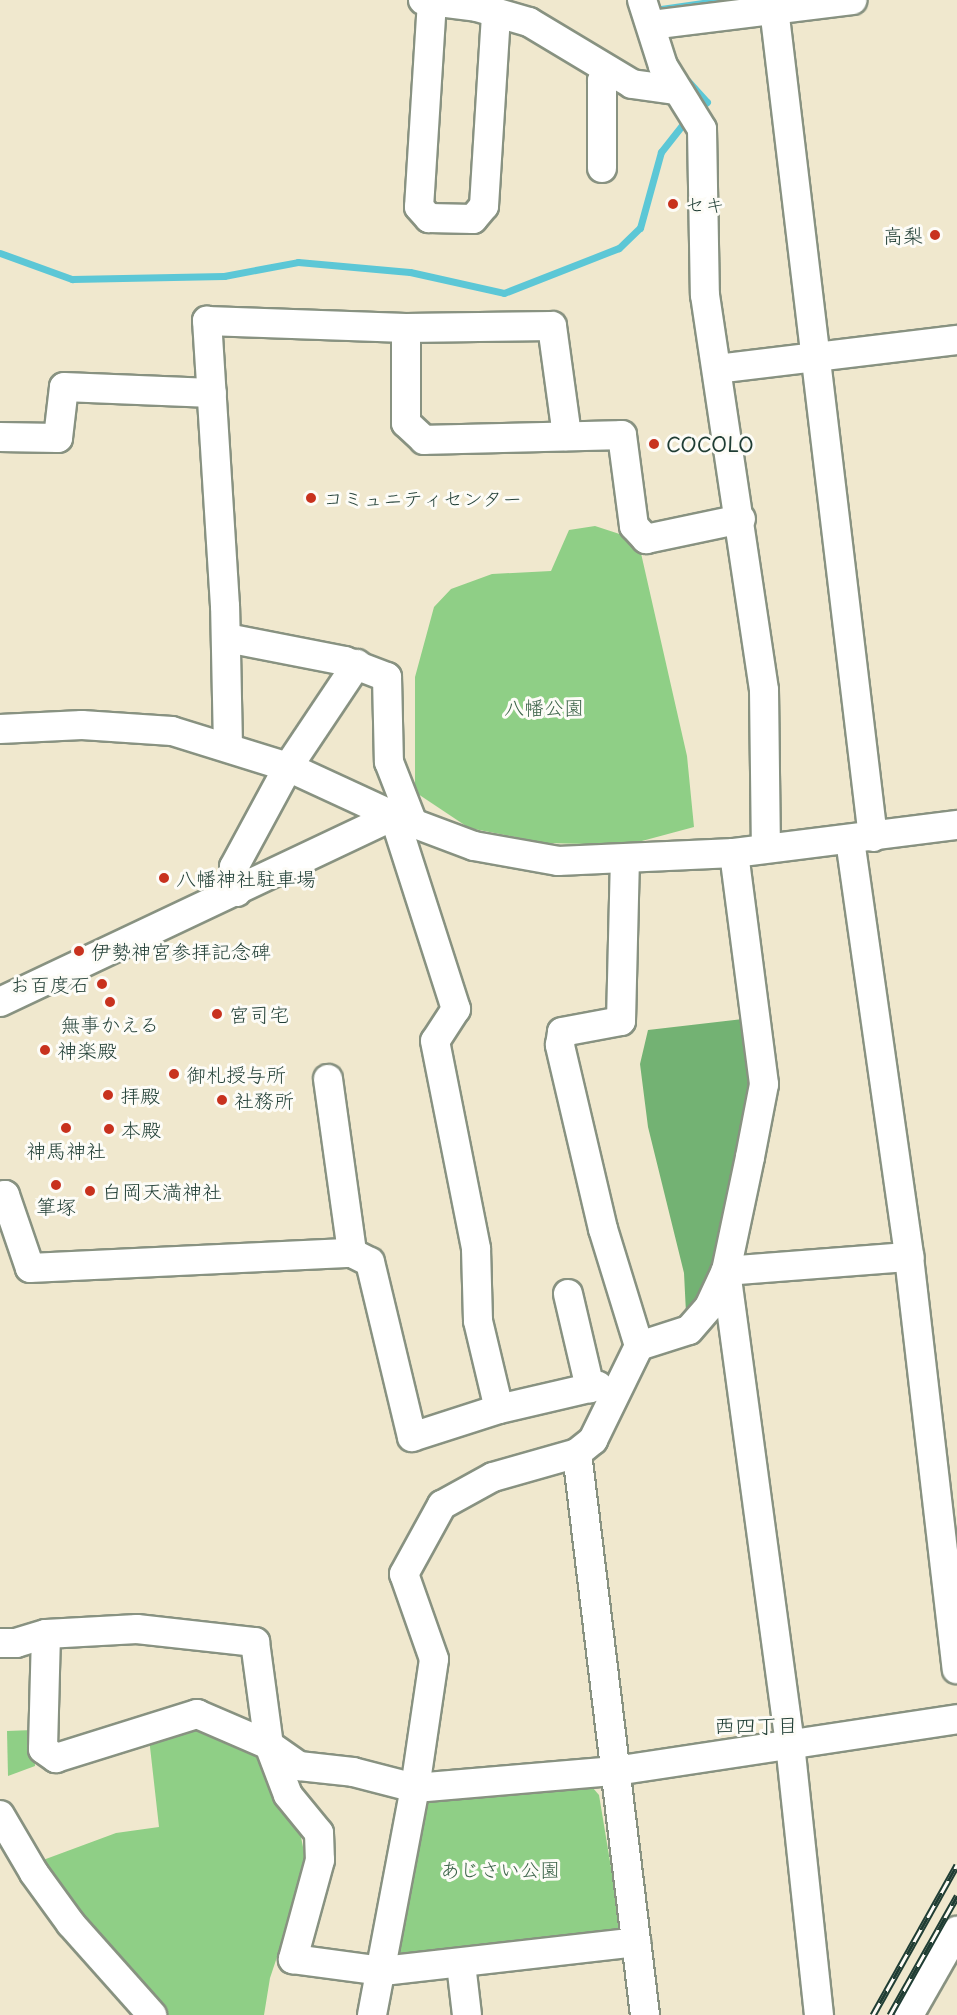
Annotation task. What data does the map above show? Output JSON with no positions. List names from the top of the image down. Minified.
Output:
{"districts":["西四丁目"],"parks":["八幡公園","あじさい公園"],"places":["セキ","高梨","COCOLO","コミュニティセンター","八幡神社駐車場","伊勢神宮参拝記念碑","お百度石","無事かえる","宮司宅","神楽殿","御札授与所","拝殿","社務所","神馬神社","本殿","筆塚","白岡天満神社"]}
